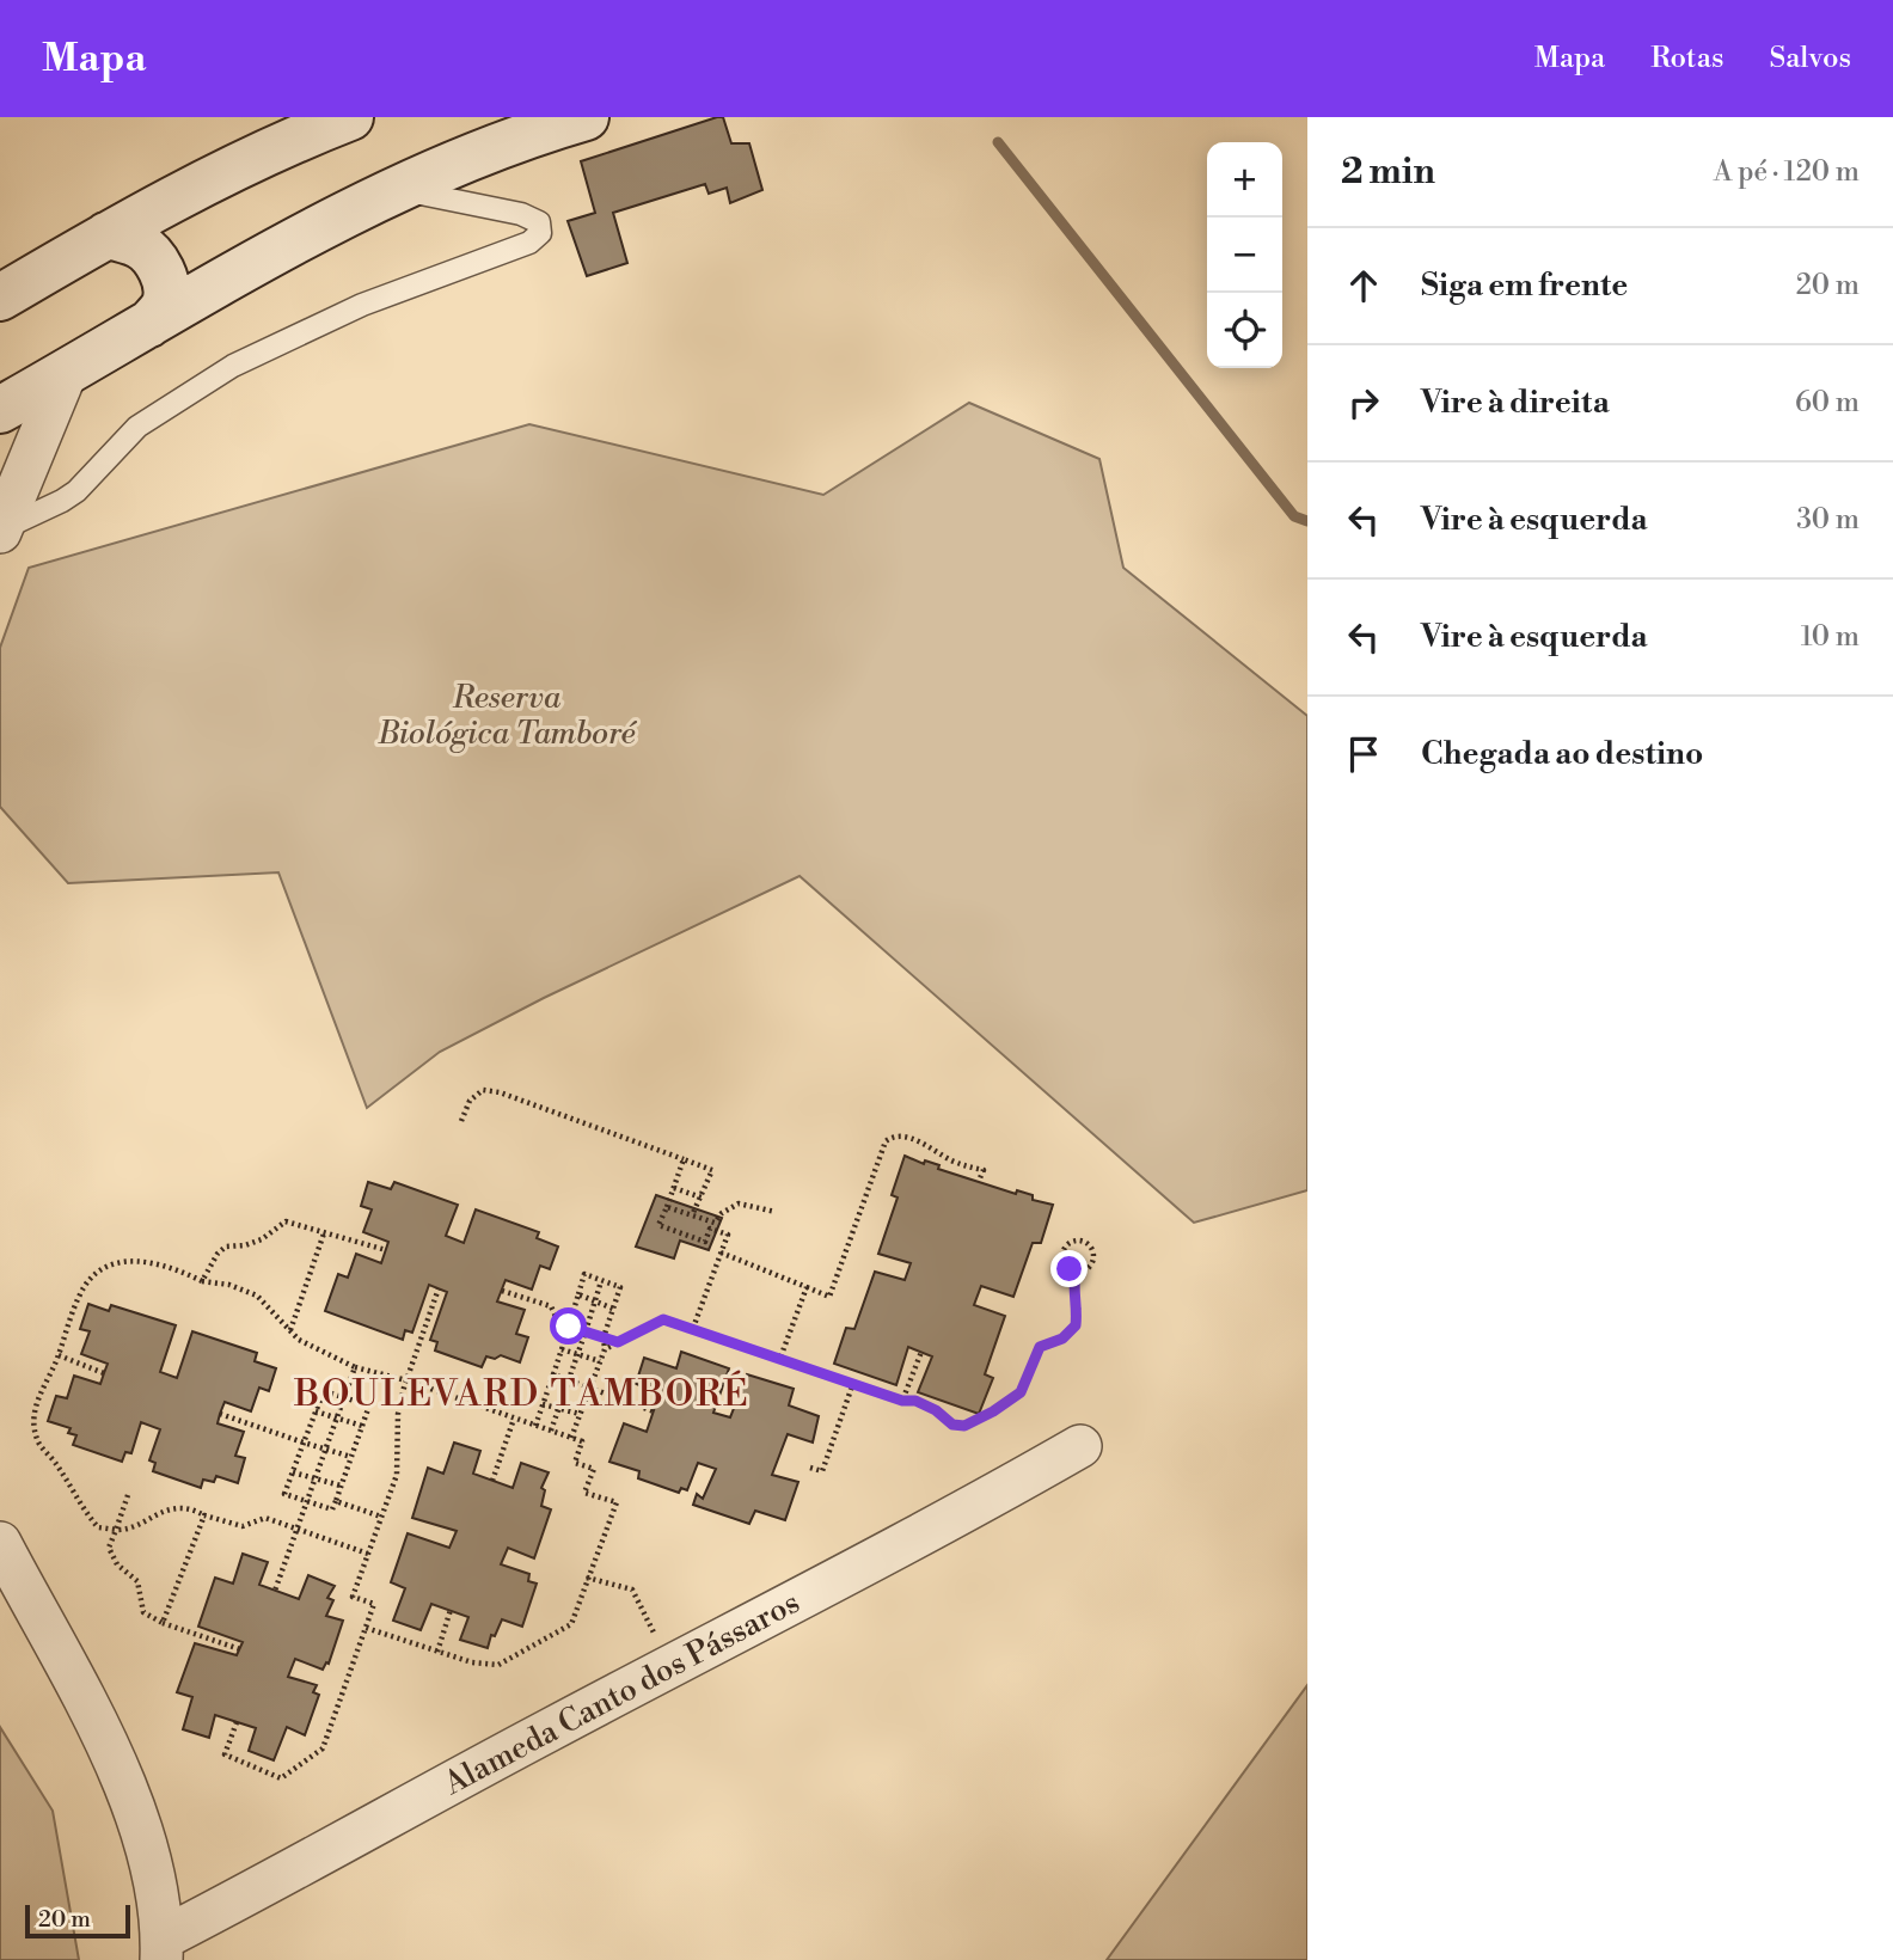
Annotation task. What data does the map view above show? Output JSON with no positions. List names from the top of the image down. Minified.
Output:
{"streets":{"street":["Alameda Canto dos Pássaros"]},"districts":["BOULEVARD TAMBORÉ"],"parks":["Reserva Biológica Tamboré"],"scale_bar":"20 m","page":{"header":"Mapa","nav":["Mapa","Rotas","Salvos"],"heading":["2 min","A pé · 120 m"],"map_buttons":["+","−"],"list":[["Siga em frente","20 m"],["Vire à direita","60 m"],["Vire à esquerda","30 m"],["Vire à esquerda","10 m"],"Chegada ao destino"],"scale":"20 m"}}
